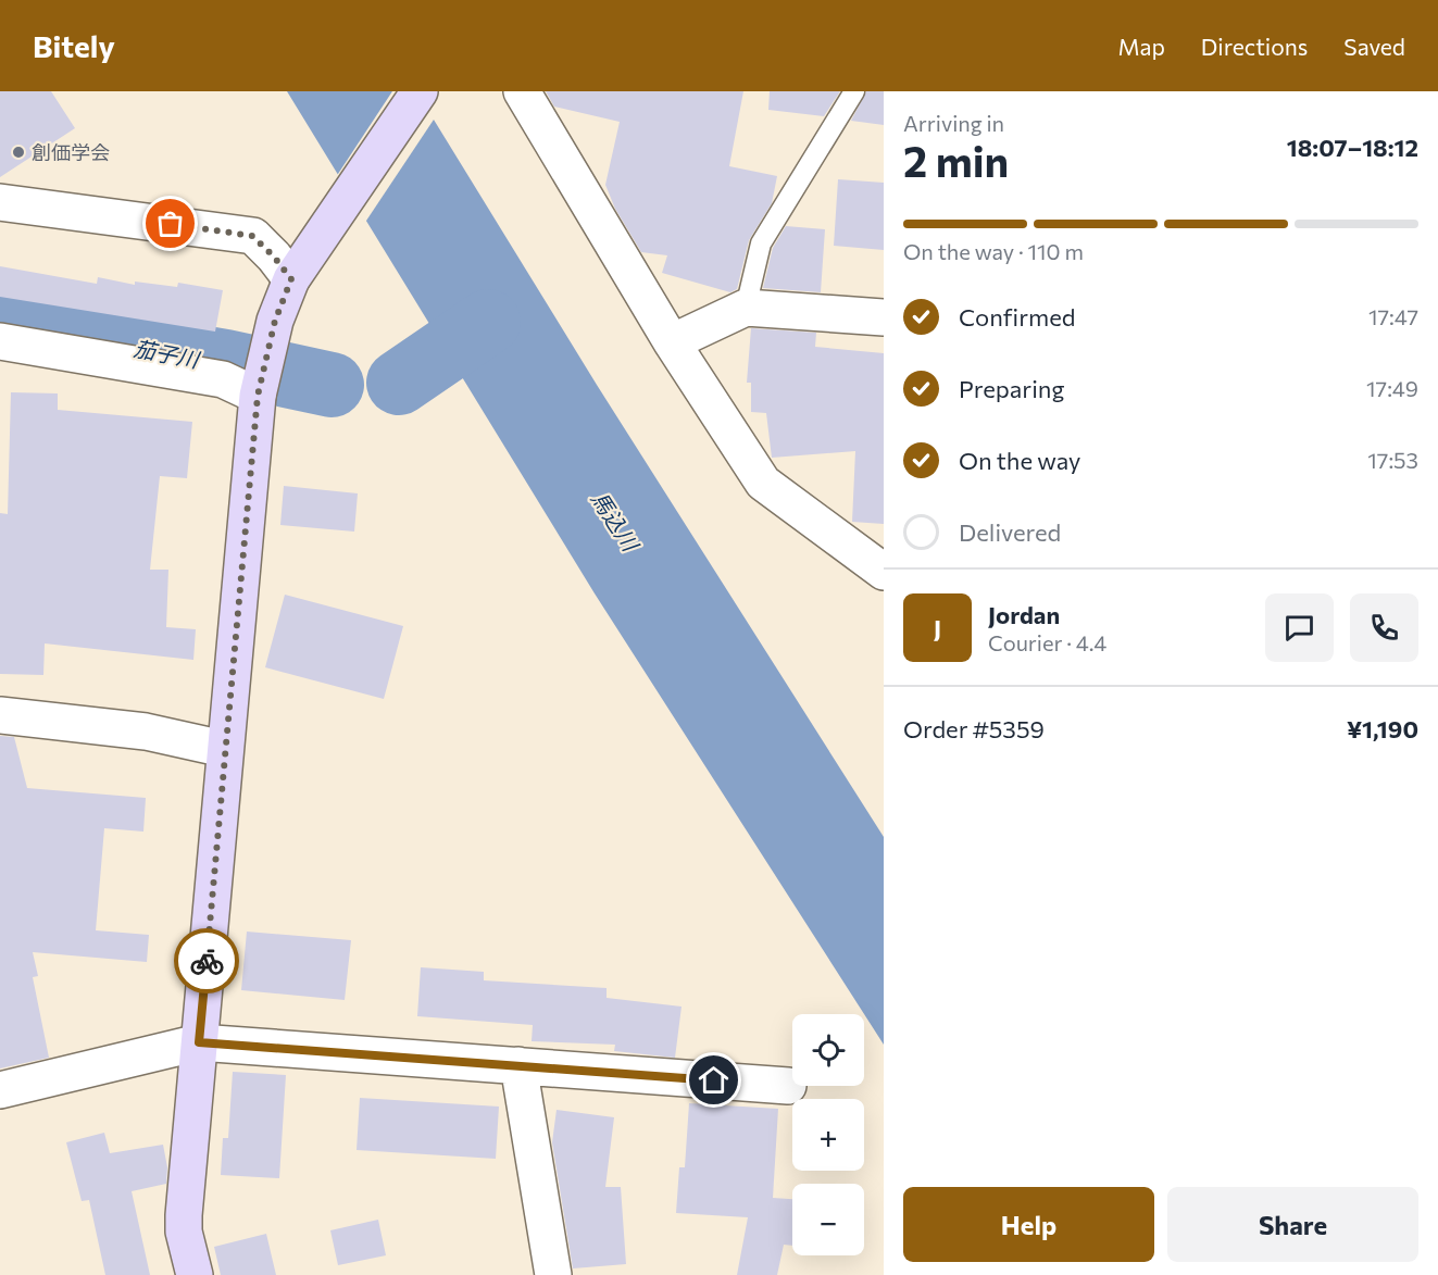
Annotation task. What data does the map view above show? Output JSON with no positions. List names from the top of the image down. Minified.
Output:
{"water":["茄子川","馬込川"],"places":["創価学会"],"page":{"header":"Bitely","nav":["Map","Directions","Saved"],"heading":["2 min","Arriving in","18:07–18:12"],"panel":["Jordan","Courier · 4.4","Order #5359","¥1,190"],"bar":"On the way · 110 m","list":[["Confirmed","17:47"],["Preparing","17:49"],["On the way","17:53"],"Delivered"],"round":"J","map_buttons":["+","−"],"buttons":["Help","Share"]}}
